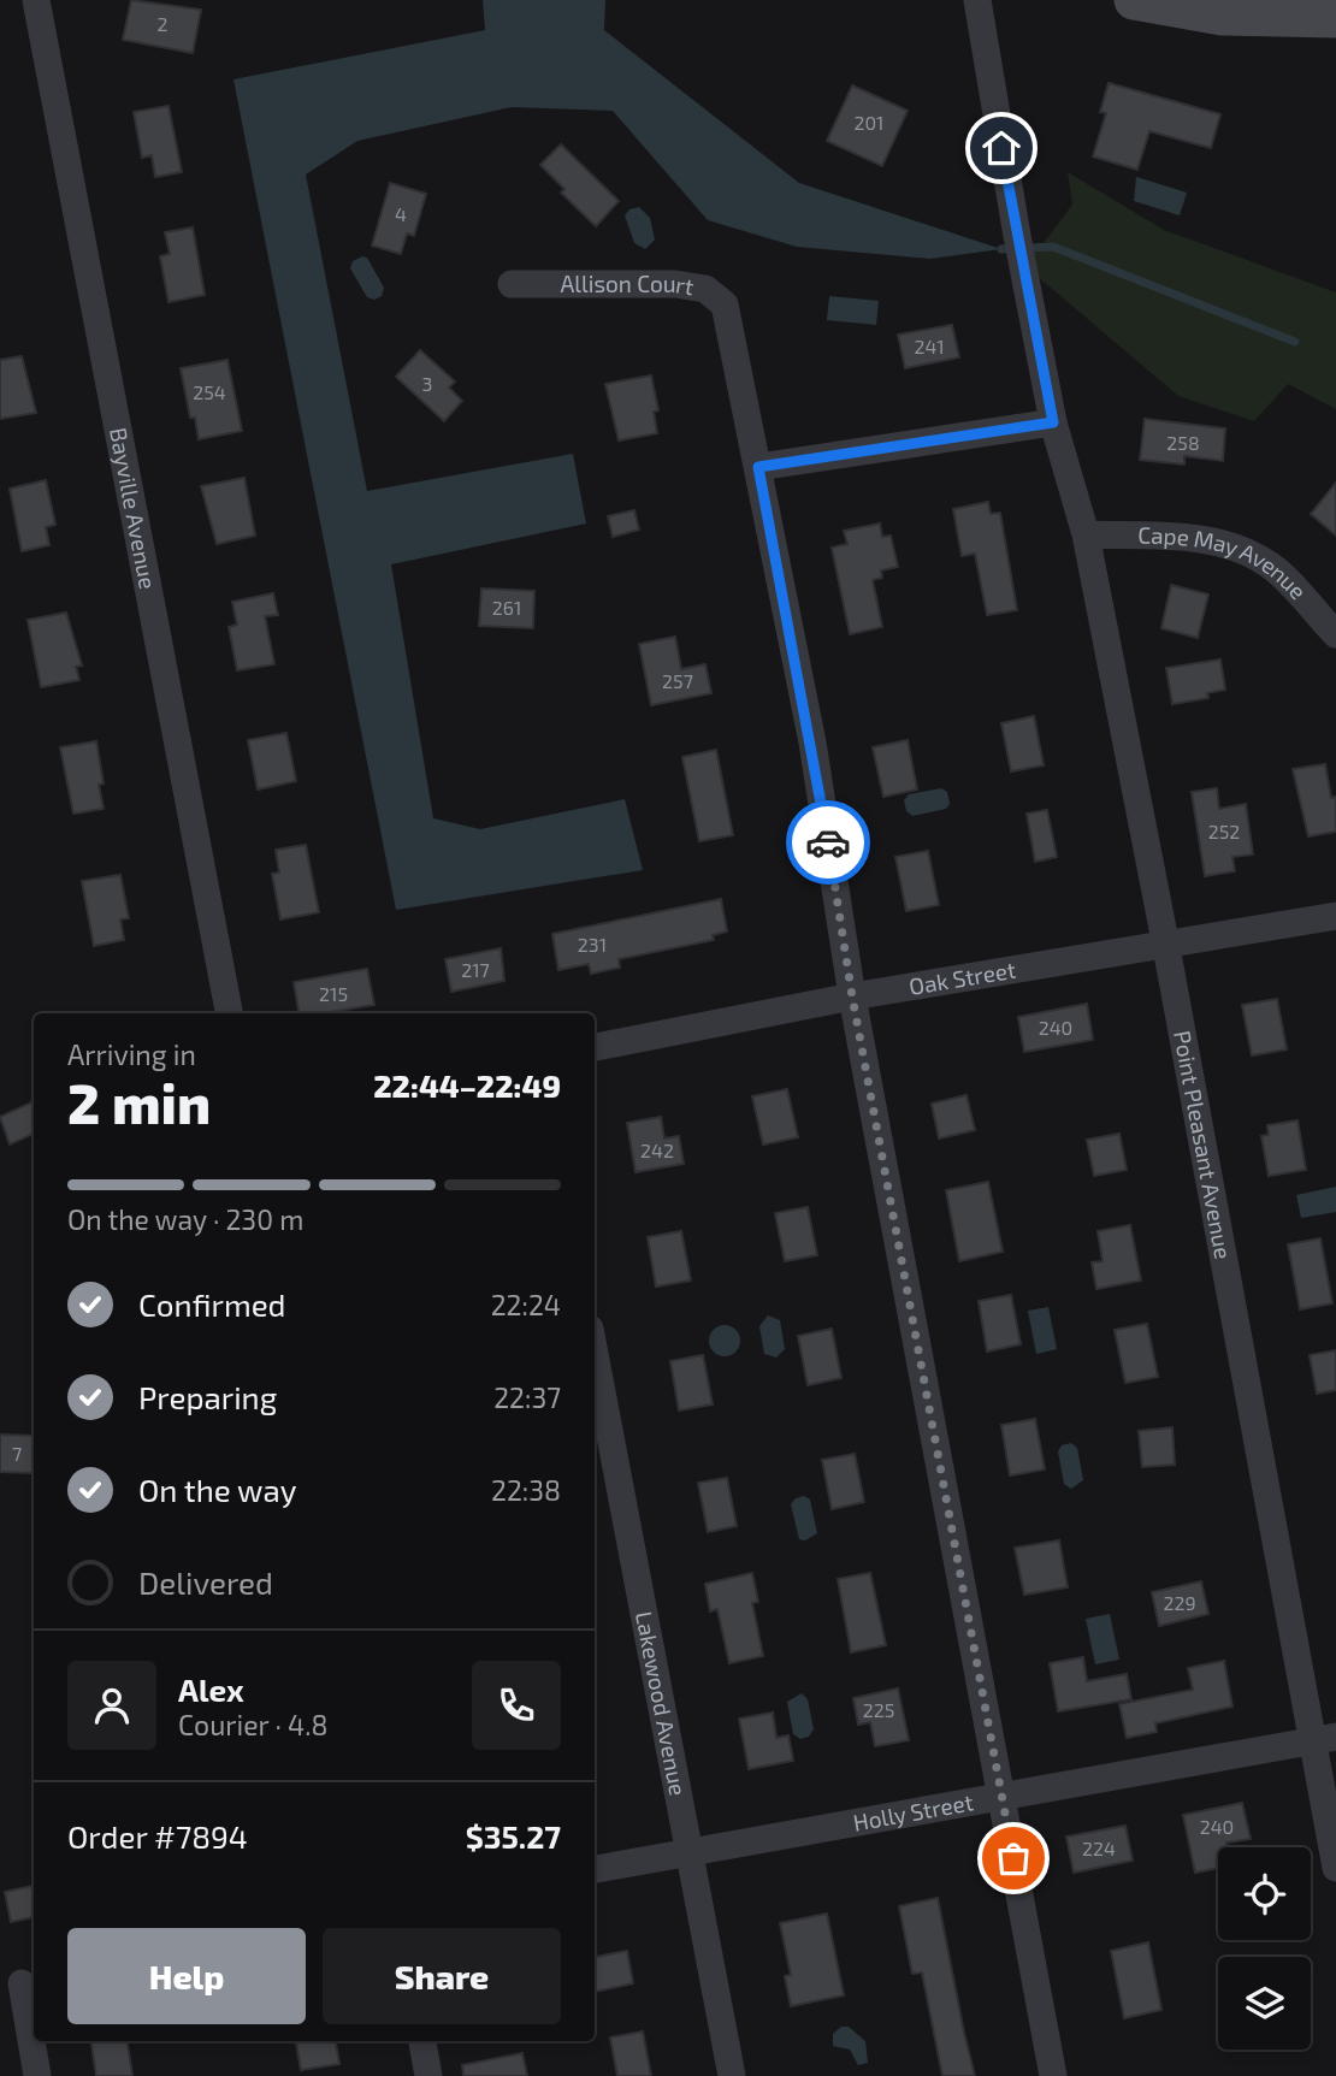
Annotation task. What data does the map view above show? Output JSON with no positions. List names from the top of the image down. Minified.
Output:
{"streets":{"street":["Allison Court","Bayville Avenue","Cape May Avenue","Oak Street","Point Pleasant Avenue","Lakewood Avenue","Holly Street"]},"crossings":[["Allison Court","Oak Street"],["Allison Court","Holly Street"],["Cape May Avenue","Point Pleasant Avenue"],["Oak Street","Point Pleasant Avenue"],["Point Pleasant Avenue","Holly Street"],["Lakewood Avenue","Holly Street"]],"house_numbers":["2","201","4","241","3","254","258","261","257","252","231","217","215","240","242","7","229","225","240","224"],"page":{"heading":["2 min","Arriving in","22:44–22:49"],"panel":["Alex","Courier · 4.8","Order #7894","$35.27"],"bar":"On the way · 230 m","list":[["Confirmed","22:24"],["Preparing","22:37"],["On the way","22:38"],"Delivered"],"buttons":["Help","Share"]}}
